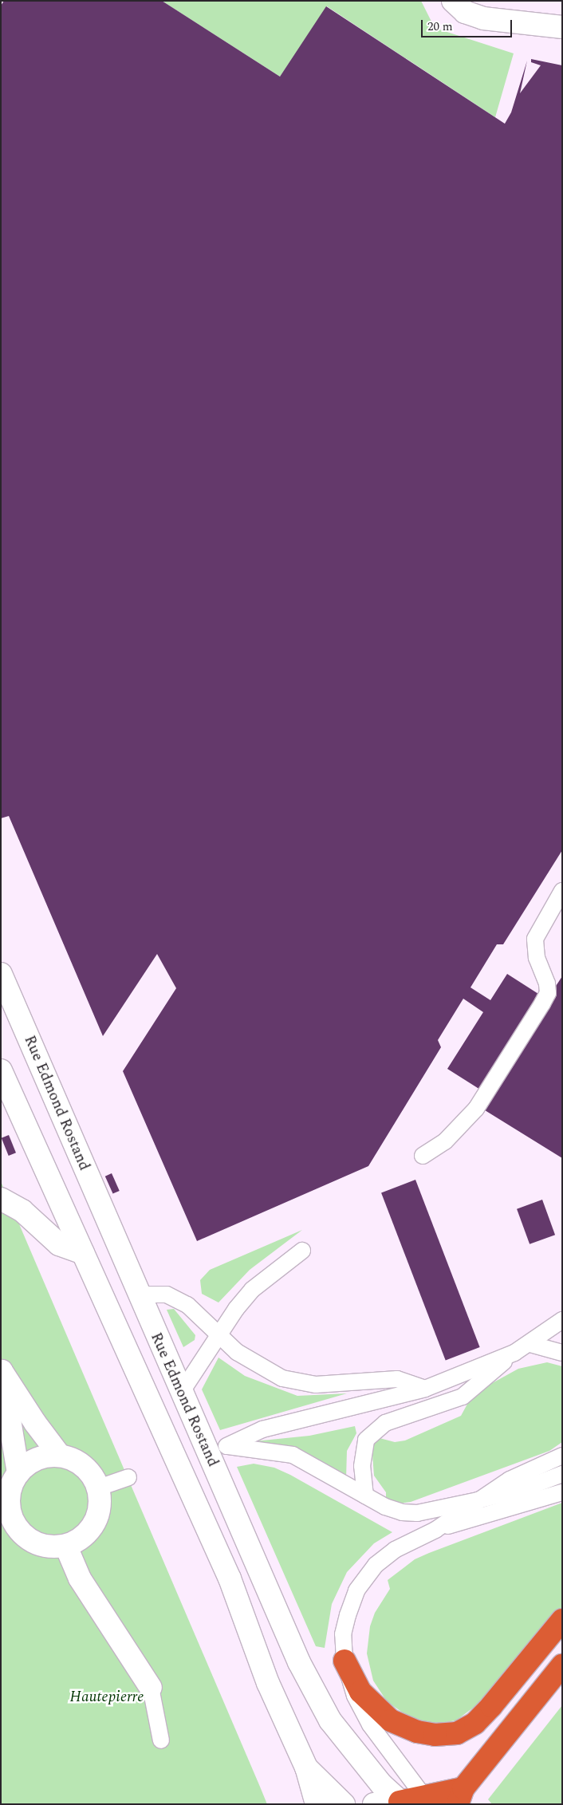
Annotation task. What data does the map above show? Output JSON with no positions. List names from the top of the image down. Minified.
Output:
{"streets":{"street":["Rue Edmond Rostand"]},"parks":["Hautepierre"],"scale_bar":"20 m"}
